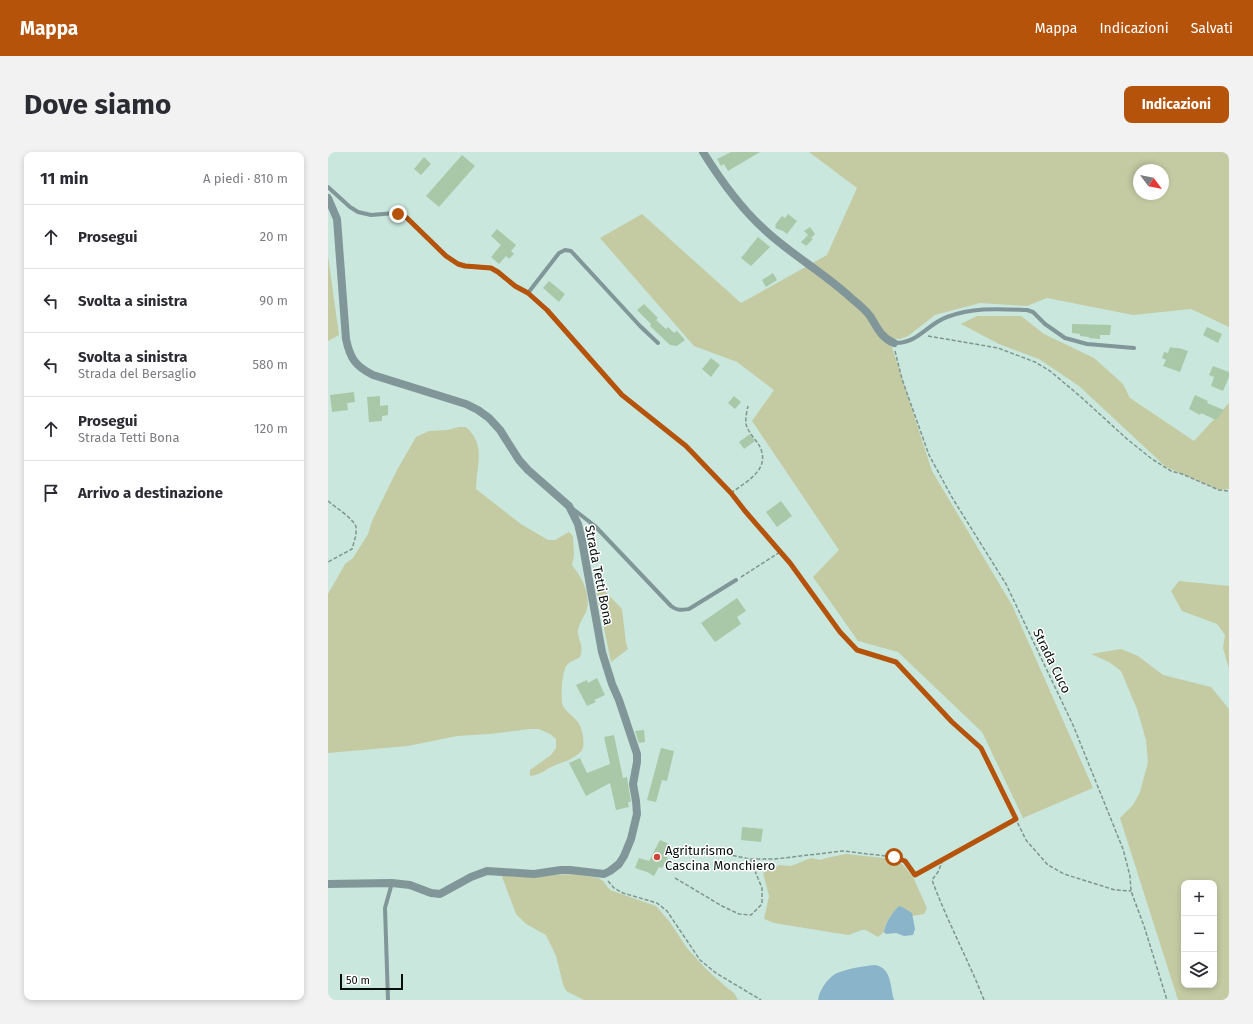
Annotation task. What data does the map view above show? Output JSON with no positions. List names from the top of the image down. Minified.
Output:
{"streets":{"street":["Strada Tetti Bona"],"path":["Strada Cuco"]},"places":["Agriturismo Cascina Monchiero"],"scale_bar":"50 m","north":"bottom right","page":{"header":"Mappa","nav":["Mappa","Indicazioni","Salvati"],"buttons":"Indicazioni","title":"Dove siamo","heading":["11 min","A piedi · 810 m"],"list":[["Prosegui","20 m"],["Svolta a sinistra","90 m"],["Svolta a sinistra","Strada del Bersaglio","580 m"],["Prosegui","Strada Tetti Bona","120 m"],"Arrivo a destinazione"],"map_buttons":["+","−"],"scale":"50 m"}}
